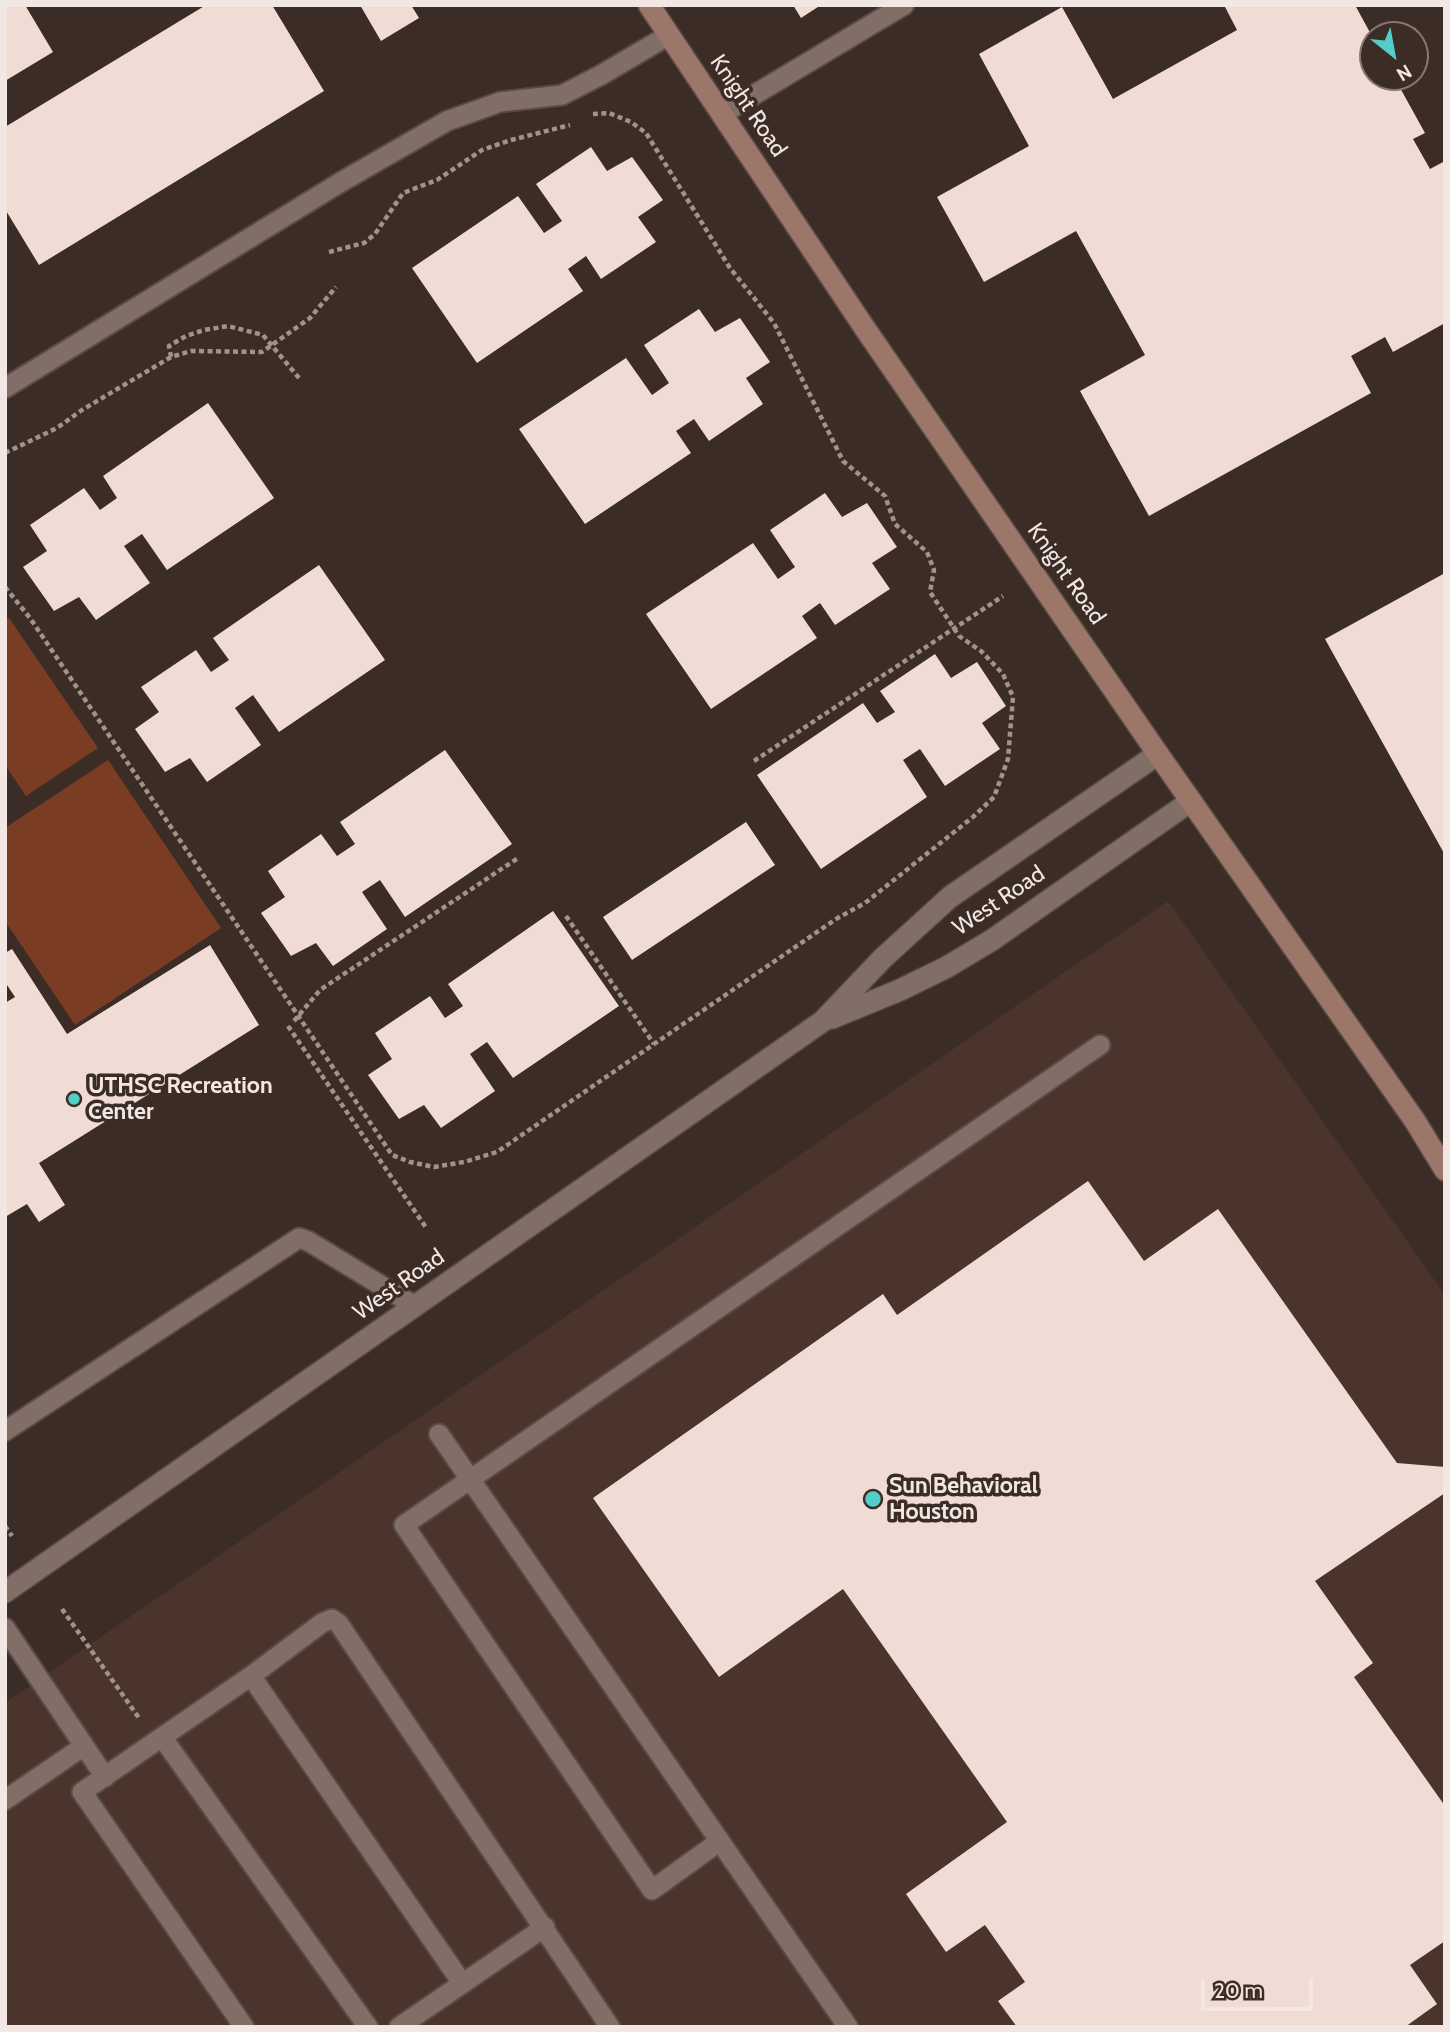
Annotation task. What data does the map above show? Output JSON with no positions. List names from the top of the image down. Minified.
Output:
{"streets":{"street":["Knight Road","West Road"]},"crossings":[["Knight Road","West Road"]],"places":["UTHSC Recreation Center","Sun Behavioral Houston"],"scale_bar":"20 m","north":"bottom right"}
